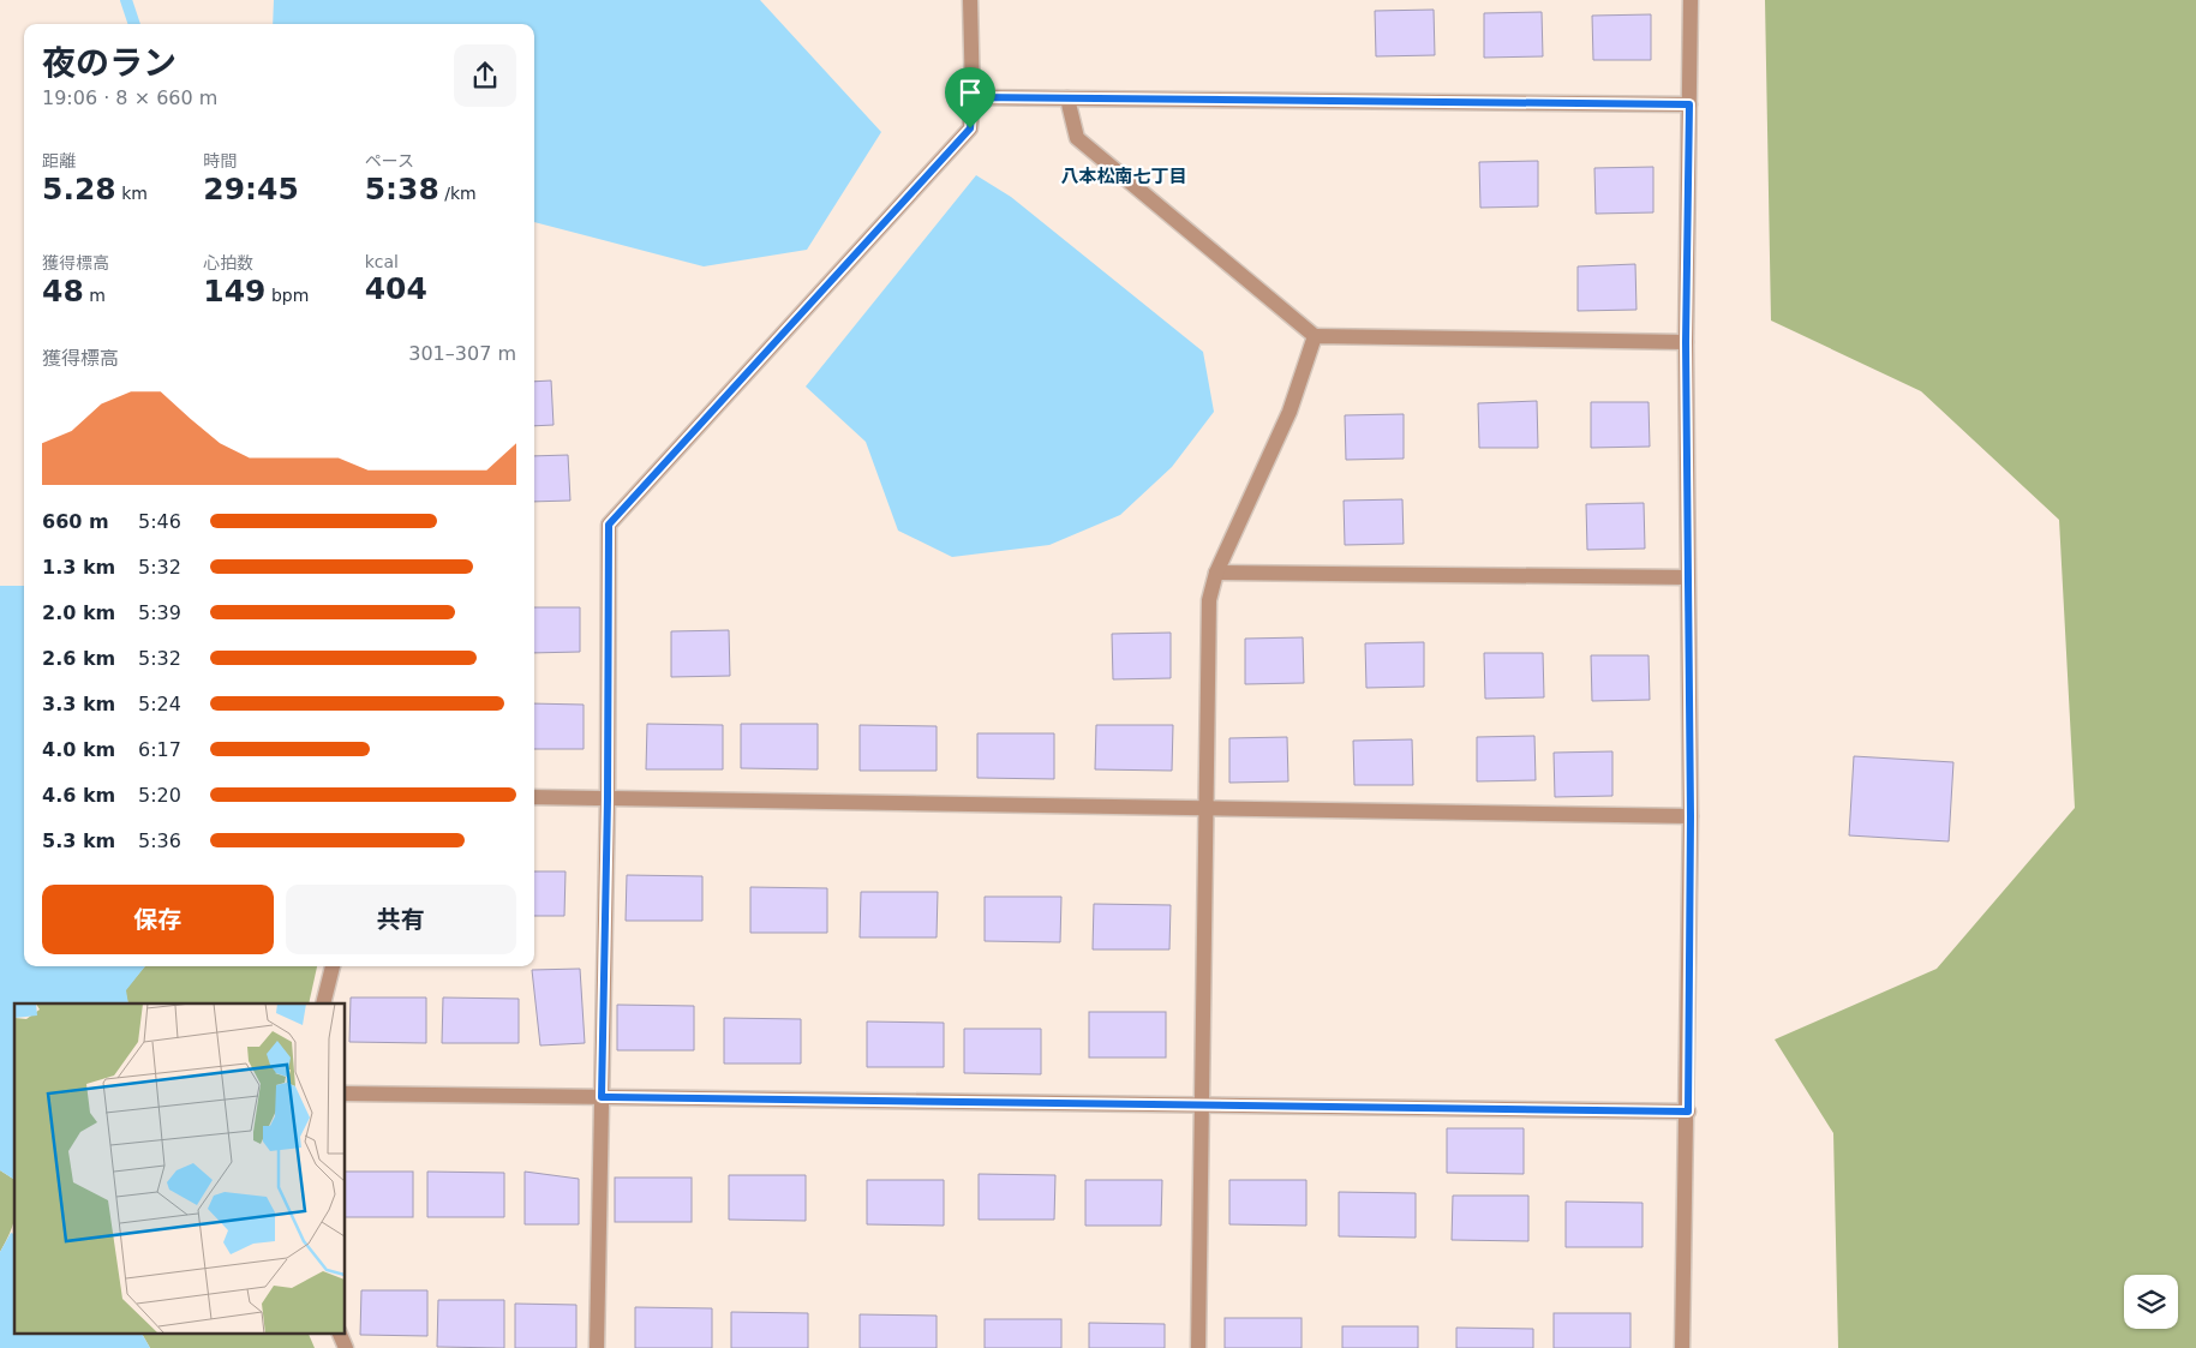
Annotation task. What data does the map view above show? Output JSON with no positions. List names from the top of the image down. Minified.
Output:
{"districts":["八本松南七丁目"],"page":{"heading":["夜のラン","19:06 · 8 × 660 m"],"stats":[["距離","5.28 km"],["時間","29:45"],["ペース","5:38 /km"],["獲得標高","48 m"],["心拍数","149 bpm"],["kcal","404"]],"chart":["獲得標高","301–307 m"],"list":[{"name":"660 m","note":"5:46"},{"name":"1.3 km","note":"5:32"},{"name":"2.0 km","note":"5:39"},{"name":"2.6 km","note":"5:32"},{"name":"3.3 km","note":"5:24"},{"name":"4.0 km","note":"6:17"},{"name":"4.6 km","note":"5:20"},{"name":"5.3 km","note":"5:36"}],"buttons":["保存","共有"]}}
